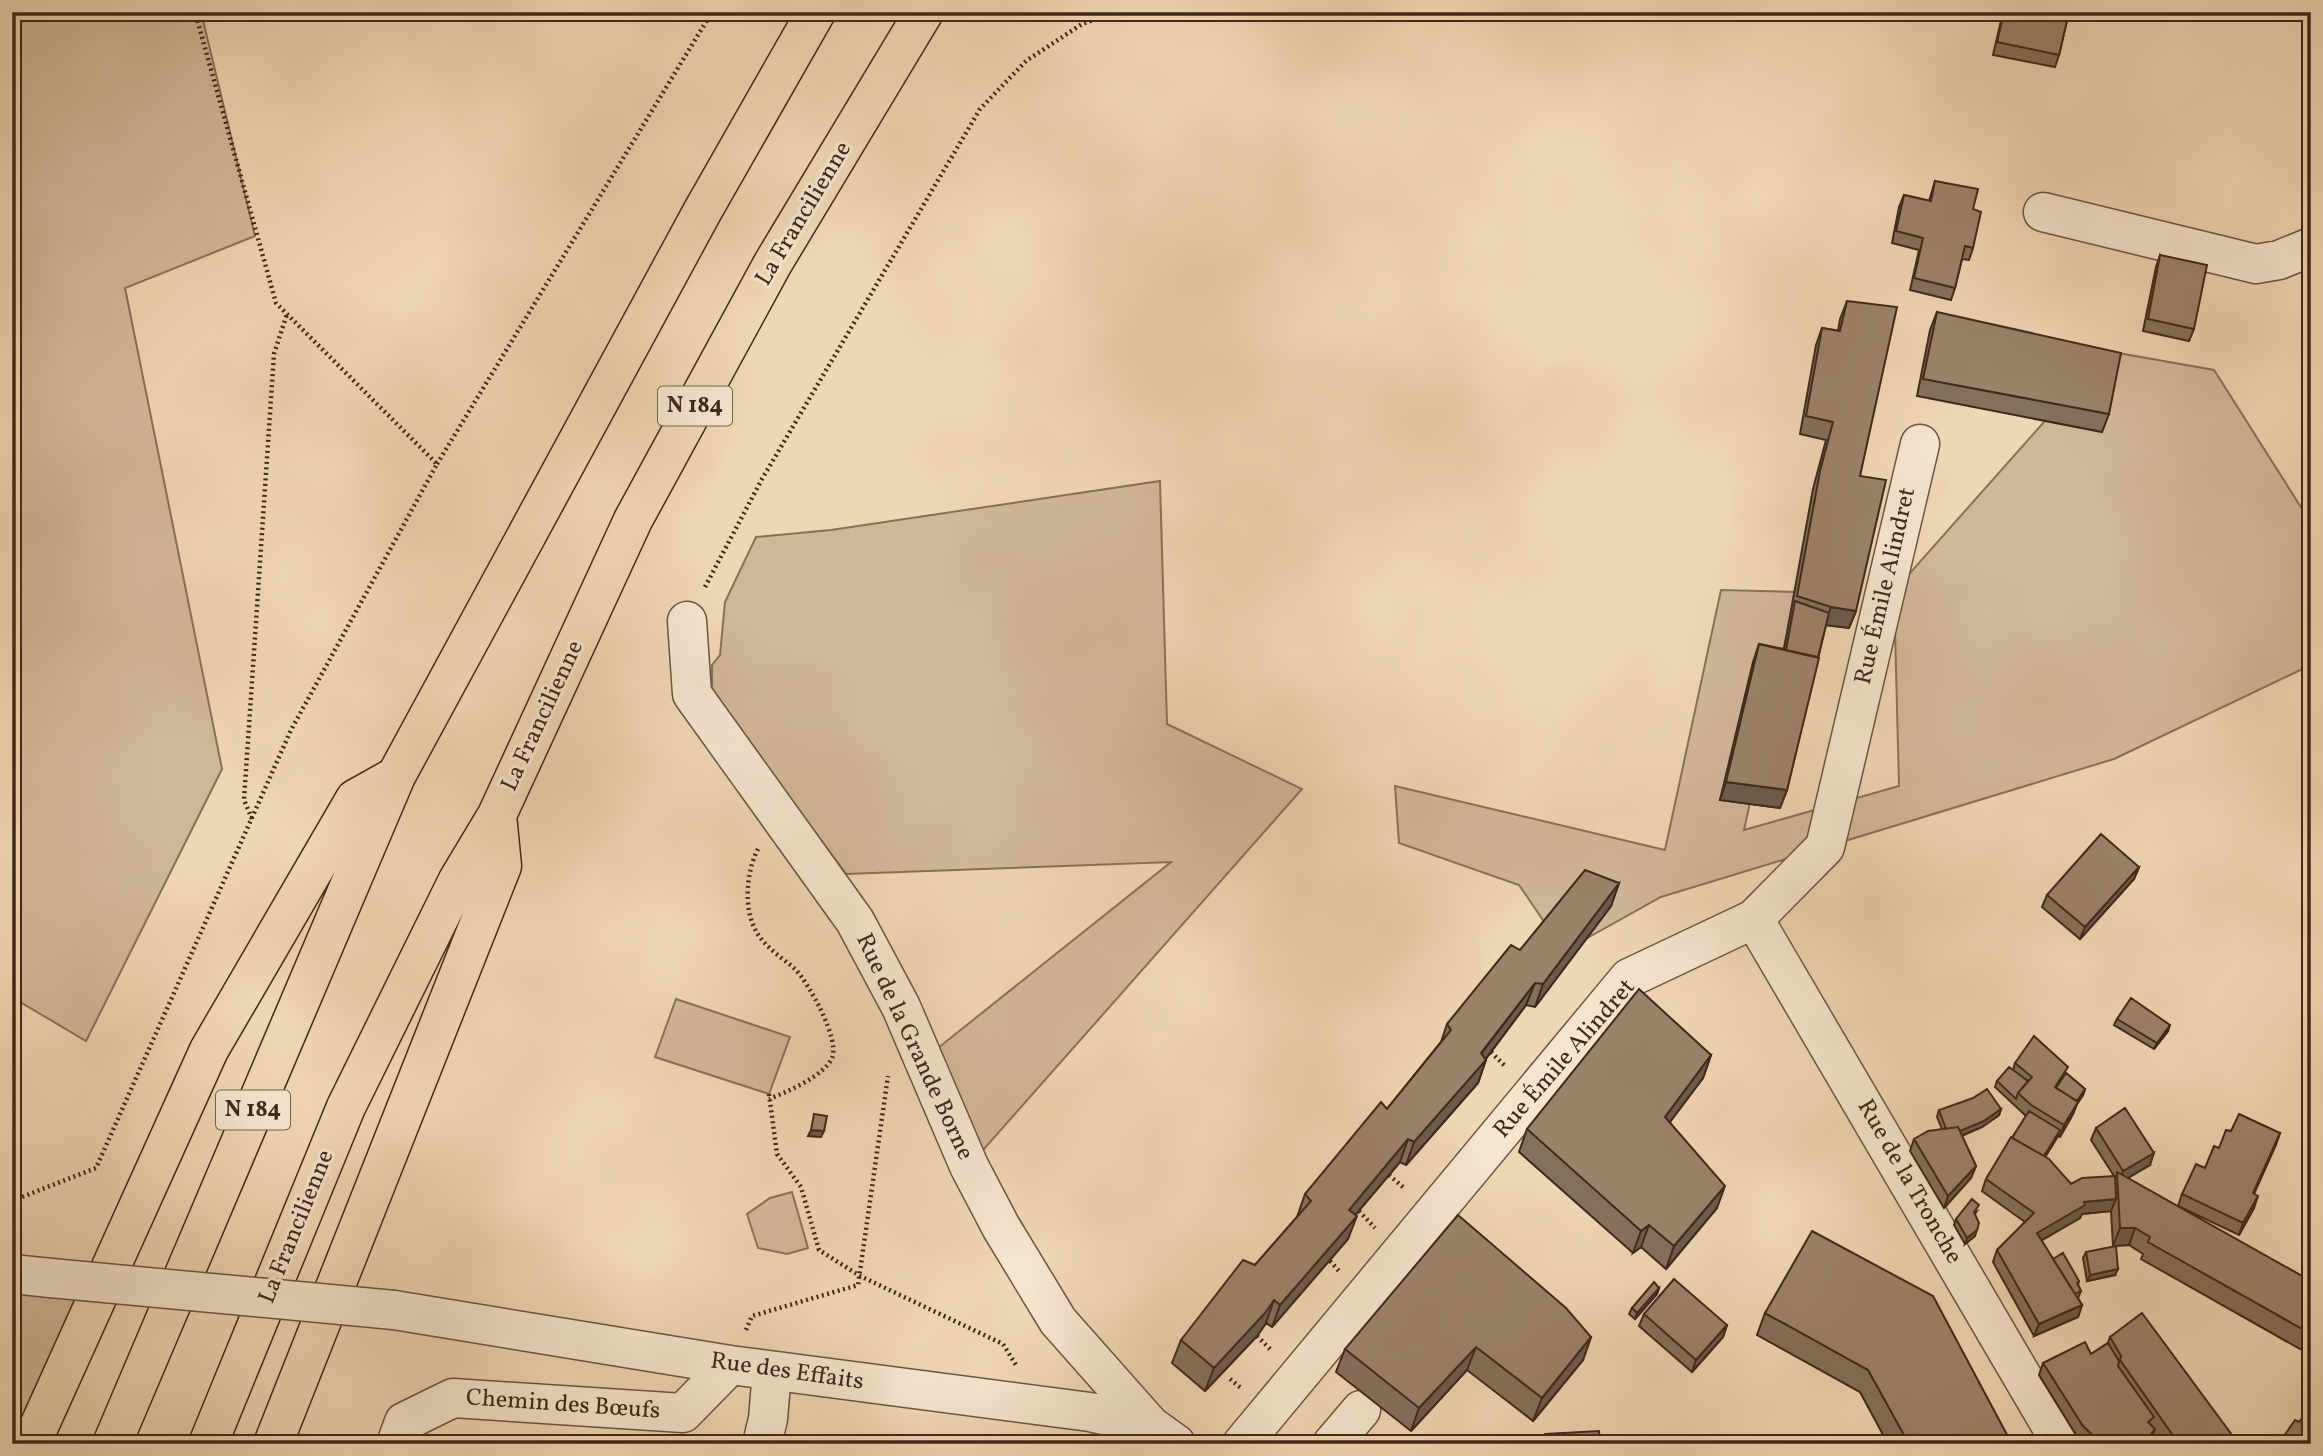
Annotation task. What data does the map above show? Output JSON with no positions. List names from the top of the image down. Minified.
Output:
{"streets":{"highway":["La Francilienne","N 184"],"street":["Rue Émile Alindret","Rue de la Grande Borne","Rue de la Tronche","Rue des Effaits","Chemin des Bœufs"]},"crossings":[["Rue Émile Alindret","Rue de la Tronche"],["Rue de la Grande Borne","Rue des Effaits"],["Rue des Effaits","Chemin des Bœufs"]]}
